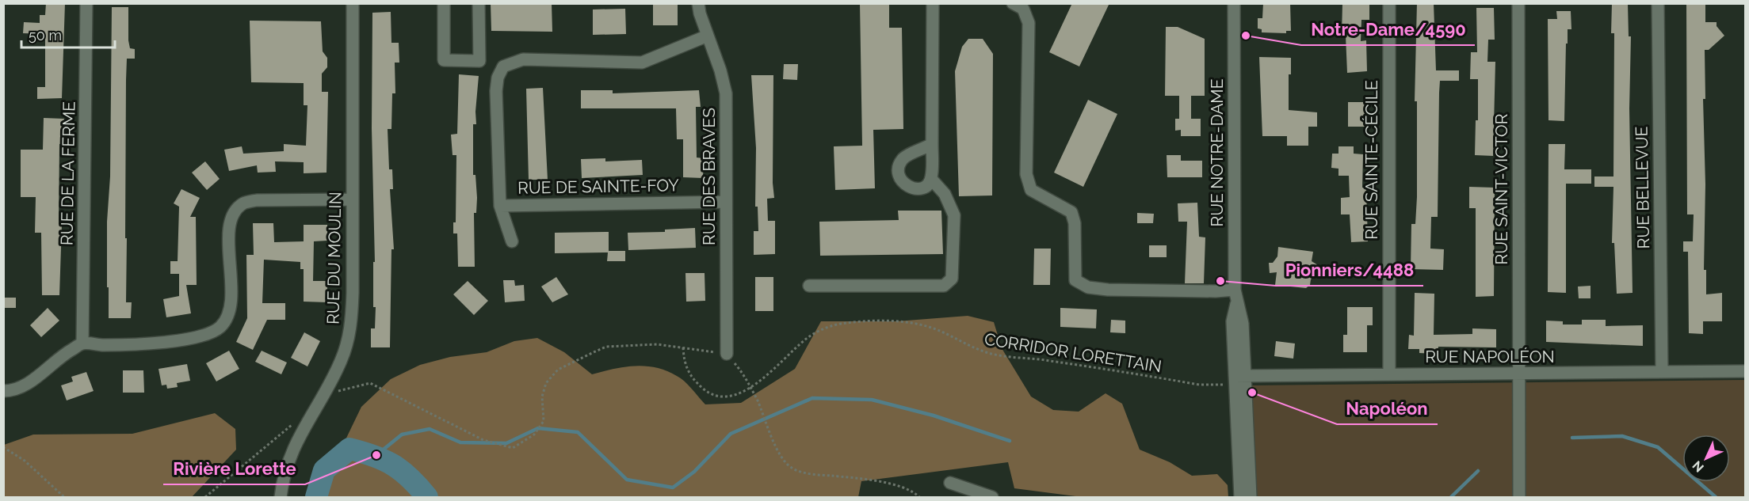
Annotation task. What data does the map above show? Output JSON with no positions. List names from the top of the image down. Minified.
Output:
{"streets":{"street":["RUE NOTRE-DAME","RUE SAINTE-CÉCILE","RUE DE LA FERME","RUE DES BRAVES","RUE DE SAINTE-FOY","RUE BELLEVUE","RUE SAINT-VICTOR","RUE DU MOULIN","RUE NAPOLÉON"],"path":["CORRIDOR LORETTAIN"]},"crossings":[["RUE NOTRE-DAME","CORRIDOR LORETTAIN"],["RUE NOTRE-DAME","RUE NAPOLÉON"],["RUE SAINTE-CÉCILE","RUE NAPOLÉON"],["RUE DES BRAVES","RUE DE SAINTE-FOY"],["RUE BELLEVUE","RUE NAPOLÉON"],["RUE SAINT-VICTOR","RUE NAPOLÉON"],["CORRIDOR LORETTAIN","RUE NAPOLÉON"]],"places":["Notre-Dame/4590","Pionniers/4488","Napoléon","Rivière Lorette"],"scale_bar":"50 m","north":"bottom left"}
